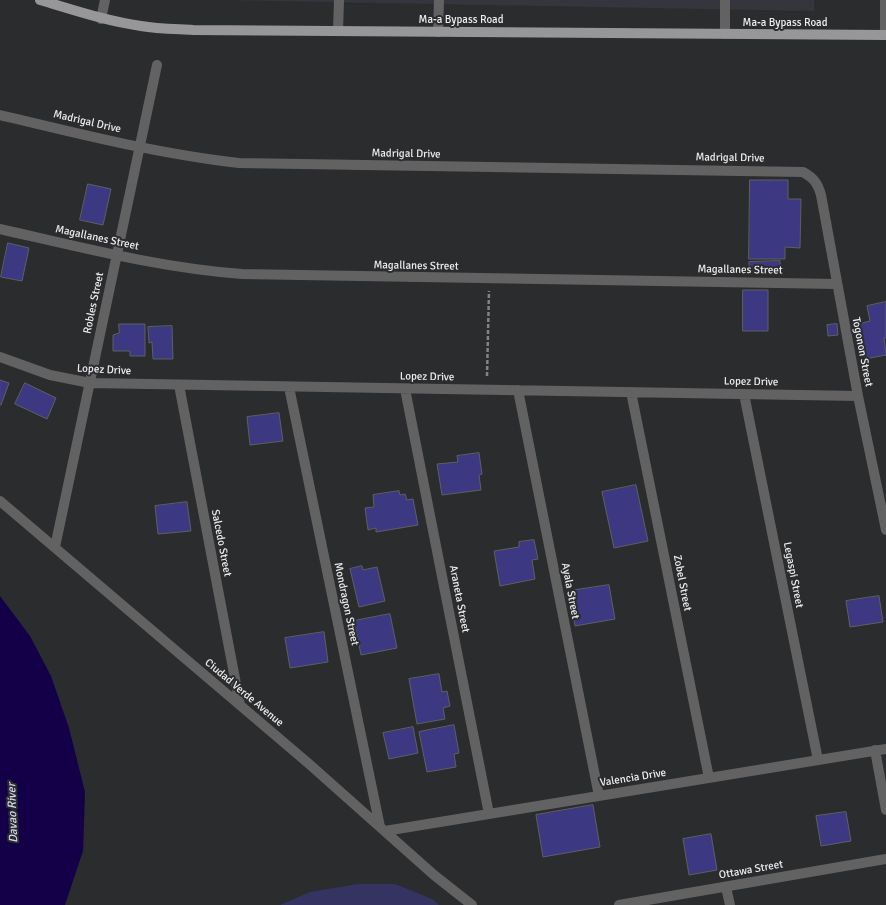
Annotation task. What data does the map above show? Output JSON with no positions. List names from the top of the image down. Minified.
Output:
{"streets":{"main road":["Ma-a Bypass Road"],"street":["Madrigal Drive","Magallanes Street","Robles Street","Togonon Street","Lopez Drive","Salcedo Street","Legaspi Street","Zobel Street","Ayala Street","Araneta Street","Mondragon Street","Ciudad Verde Avenue","Valencia Drive","Ottawa Street"]},"crossings":[["Madrigal Drive","Robles Street"],["Madrigal Drive","Togonon Street"],["Magallanes Street","Robles Street"],["Magallanes Street","Togonon Street"],["Robles Street","Lopez Drive"],["Robles Street","Ciudad Verde Avenue"],["Togonon Street","Lopez Drive"],["Lopez Drive","Salcedo Street"],["Lopez Drive","Legaspi Street"],["Lopez Drive","Zobel Street"],["Lopez Drive","Ayala Street"],["Lopez Drive","Araneta Street"],["Lopez Drive","Mondragon Street"],["Salcedo Street","Ciudad Verde Avenue"],["Legaspi Street","Valencia Drive"],["Zobel Street","Valencia Drive"],["Ayala Street","Valencia Drive"],["Araneta Street","Valencia Drive"],["Mondragon Street","Ciudad Verde Avenue"],["Mondragon Street","Valencia Drive"],["Ciudad Verde Avenue","Valencia Drive"]],"water":["Davao River"]}
